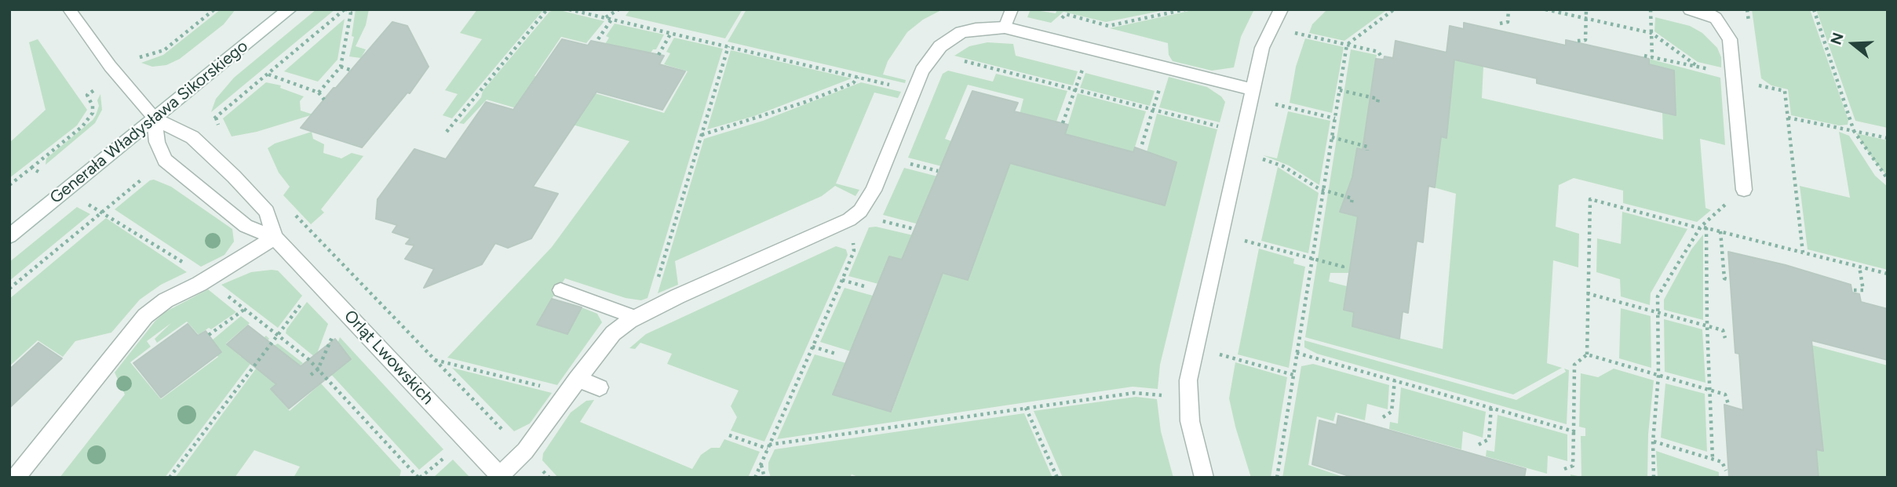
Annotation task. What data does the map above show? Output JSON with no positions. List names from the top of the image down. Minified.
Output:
{"streets":{"street":["Generała Władysława Sikorskiego","Orląt Lwowskich"]},"crossings":[["Generała Władysława Sikorskiego","Orląt Lwowskich"]],"north":"left"}
